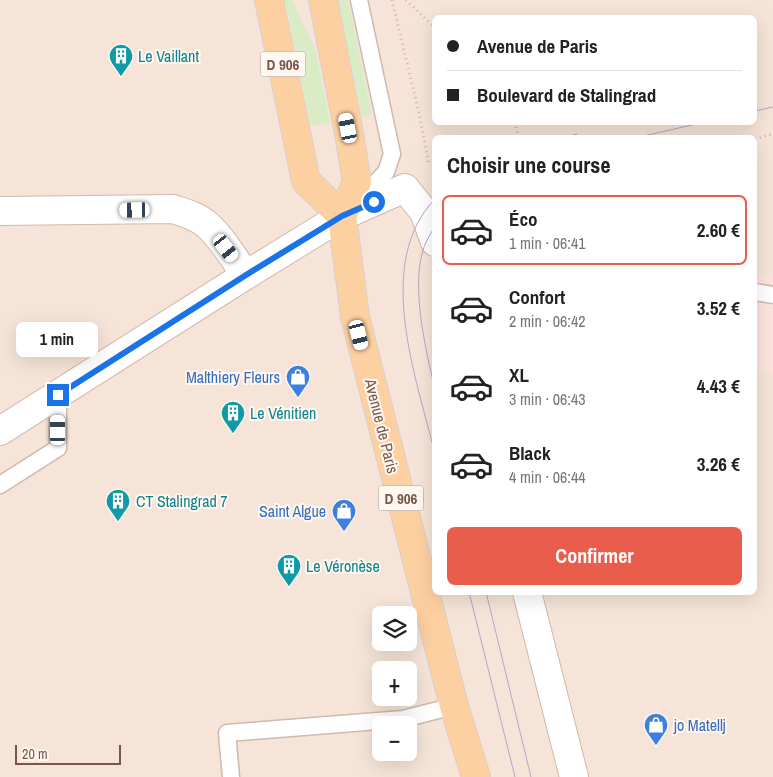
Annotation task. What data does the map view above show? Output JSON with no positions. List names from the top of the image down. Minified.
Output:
{"streets":{"main road":["D 906","Avenue de Paris"]},"crossings":[["D 906","Avenue de Paris"]],"places":{"building":["Le Vaillant","Le Vénitien","CT Stalingrad 7","Le Véronèse"],"shop":["Malthiery Fleurs","Saint Algue","jo Matellj"]},"scale_bar":"20 m","page":{"banner":["Avenue de Paris","Boulevard de Stalingrad"],"heading":"Choisir une course","list":[{"name":"Éco","note":"1 min · 06:41","value":"2.60 €"},{"name":"Confort","note":"2 min · 06:42","value":"3.52 €"},{"name":"XL","note":"3 min · 06:43","value":"4.43 €"},{"name":"Black","note":"4 min · 06:44","value":"3.26 €"}],"bubble":"1 min","buttons":"Confirmer","map_buttons":["+","−"],"scale":"20 m"}}
